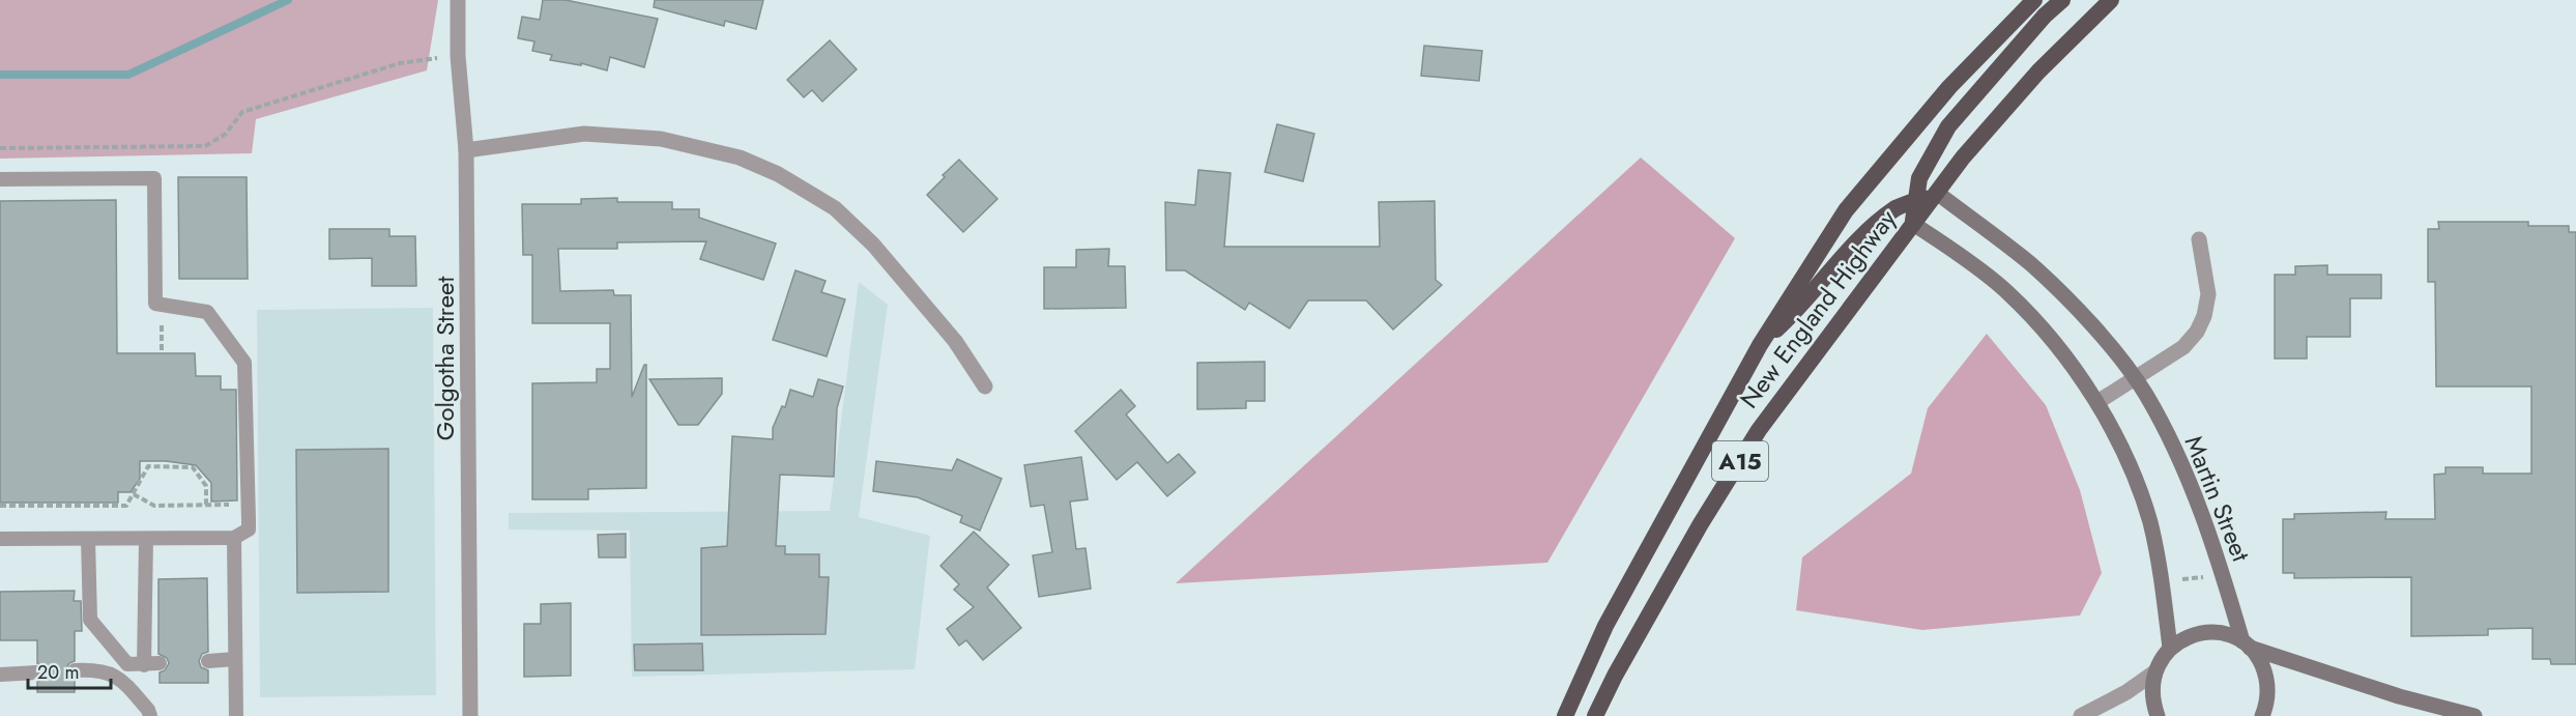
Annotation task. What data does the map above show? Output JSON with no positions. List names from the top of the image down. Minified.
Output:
{"streets":{"highway":["New England Highway","A15"],"main road":["Martin Street"],"street":["Golgotha Street"]},"crossings":[["New England Highway","Martin Street"]],"scale_bar":"20 m"}
